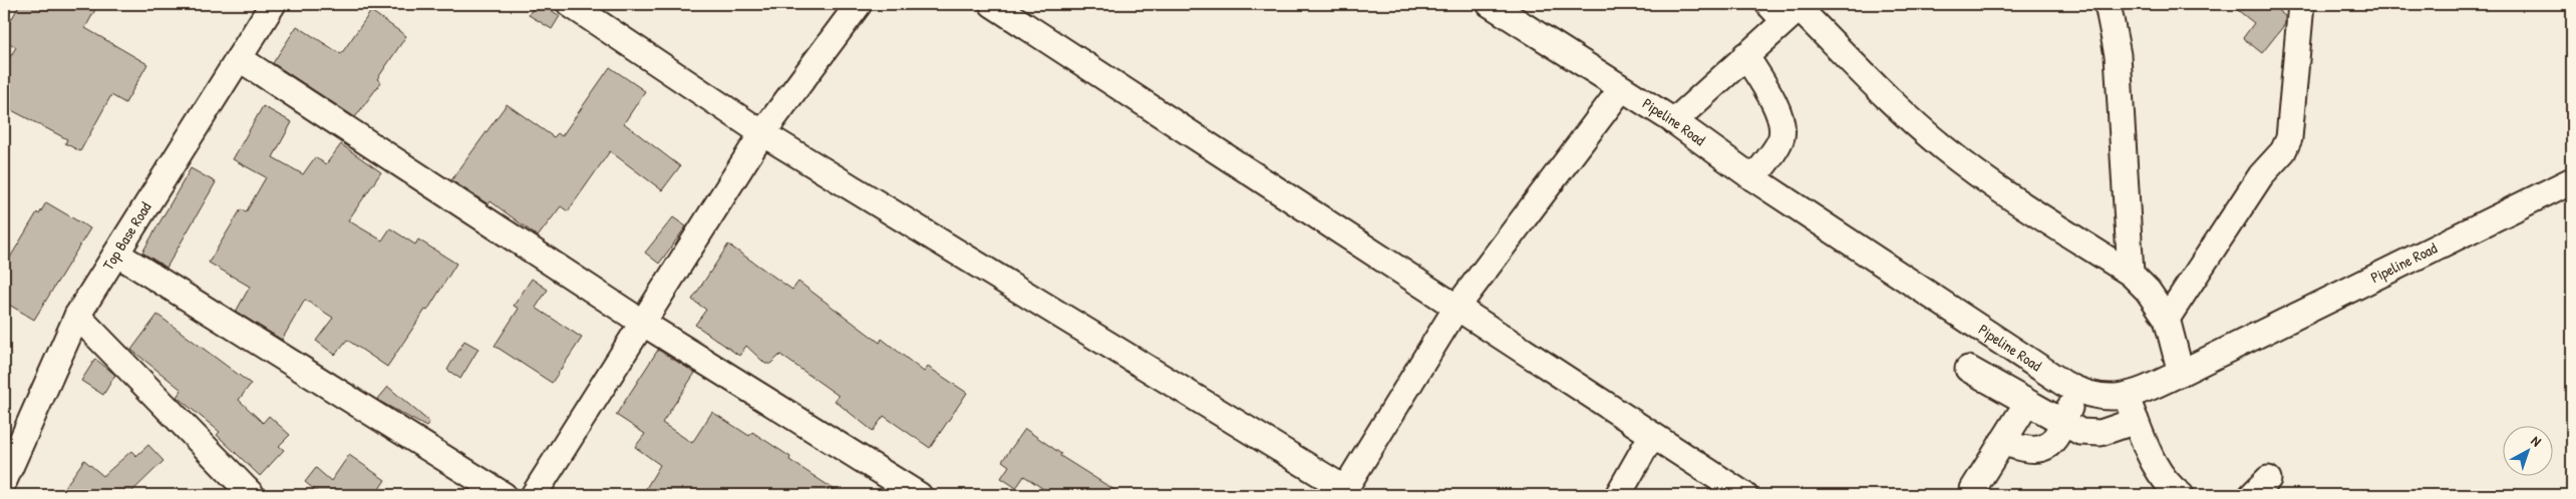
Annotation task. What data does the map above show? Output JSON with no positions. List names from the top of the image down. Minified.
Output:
{"streets":{"street":["Pipeline Road","Top Base Road"]},"north":"top right"}
